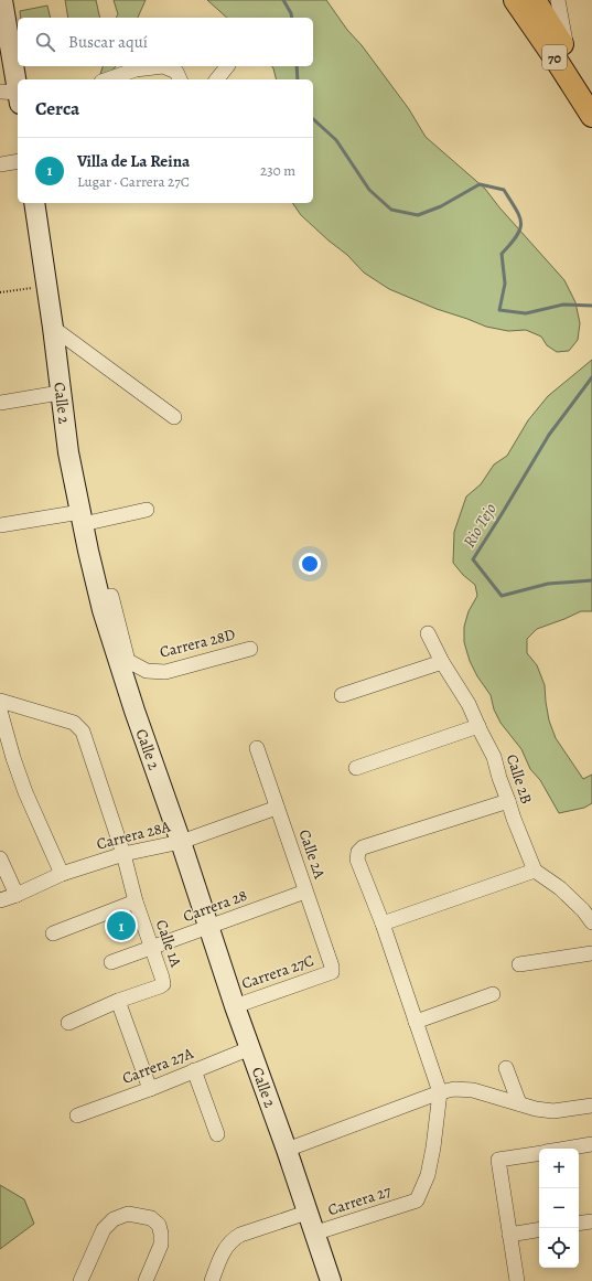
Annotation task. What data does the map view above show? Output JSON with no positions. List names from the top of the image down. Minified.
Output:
{"streets":{"main road":["70"],"street":["Calle 2","Carrera 28D","Calle 2B","Carrera 28A","Calle 2A","Carrera 28","Calle 1A","Carrera 27C","Carrera 27A","Carrera 27"]},"crossings":[["Calle 2","Carrera 28D"],["Calle 2","Carrera 28A"],["Calle 2","Carrera 28"],["Calle 2","Carrera 27C"],["Calle 2","Carrera 27A"],["Calle 2","Carrera 27"],["Carrera 28A","Calle 2A"],["Carrera 28A","Calle 1A"],["Calle 2A","Carrera 28"],["Calle 2A","Carrera 27C"],["Carrera 28","Calle 1A"]],"water":["Rio Tejo"],"page":{"search":"Buscar aquí","heading":"Cerca","list":[{"mark":"1","name":"Villa de La Reina","note":"Lugar · Carrera 27C","value":"230 m"}],"pins":"1","map_buttons":["+","−"]}}
